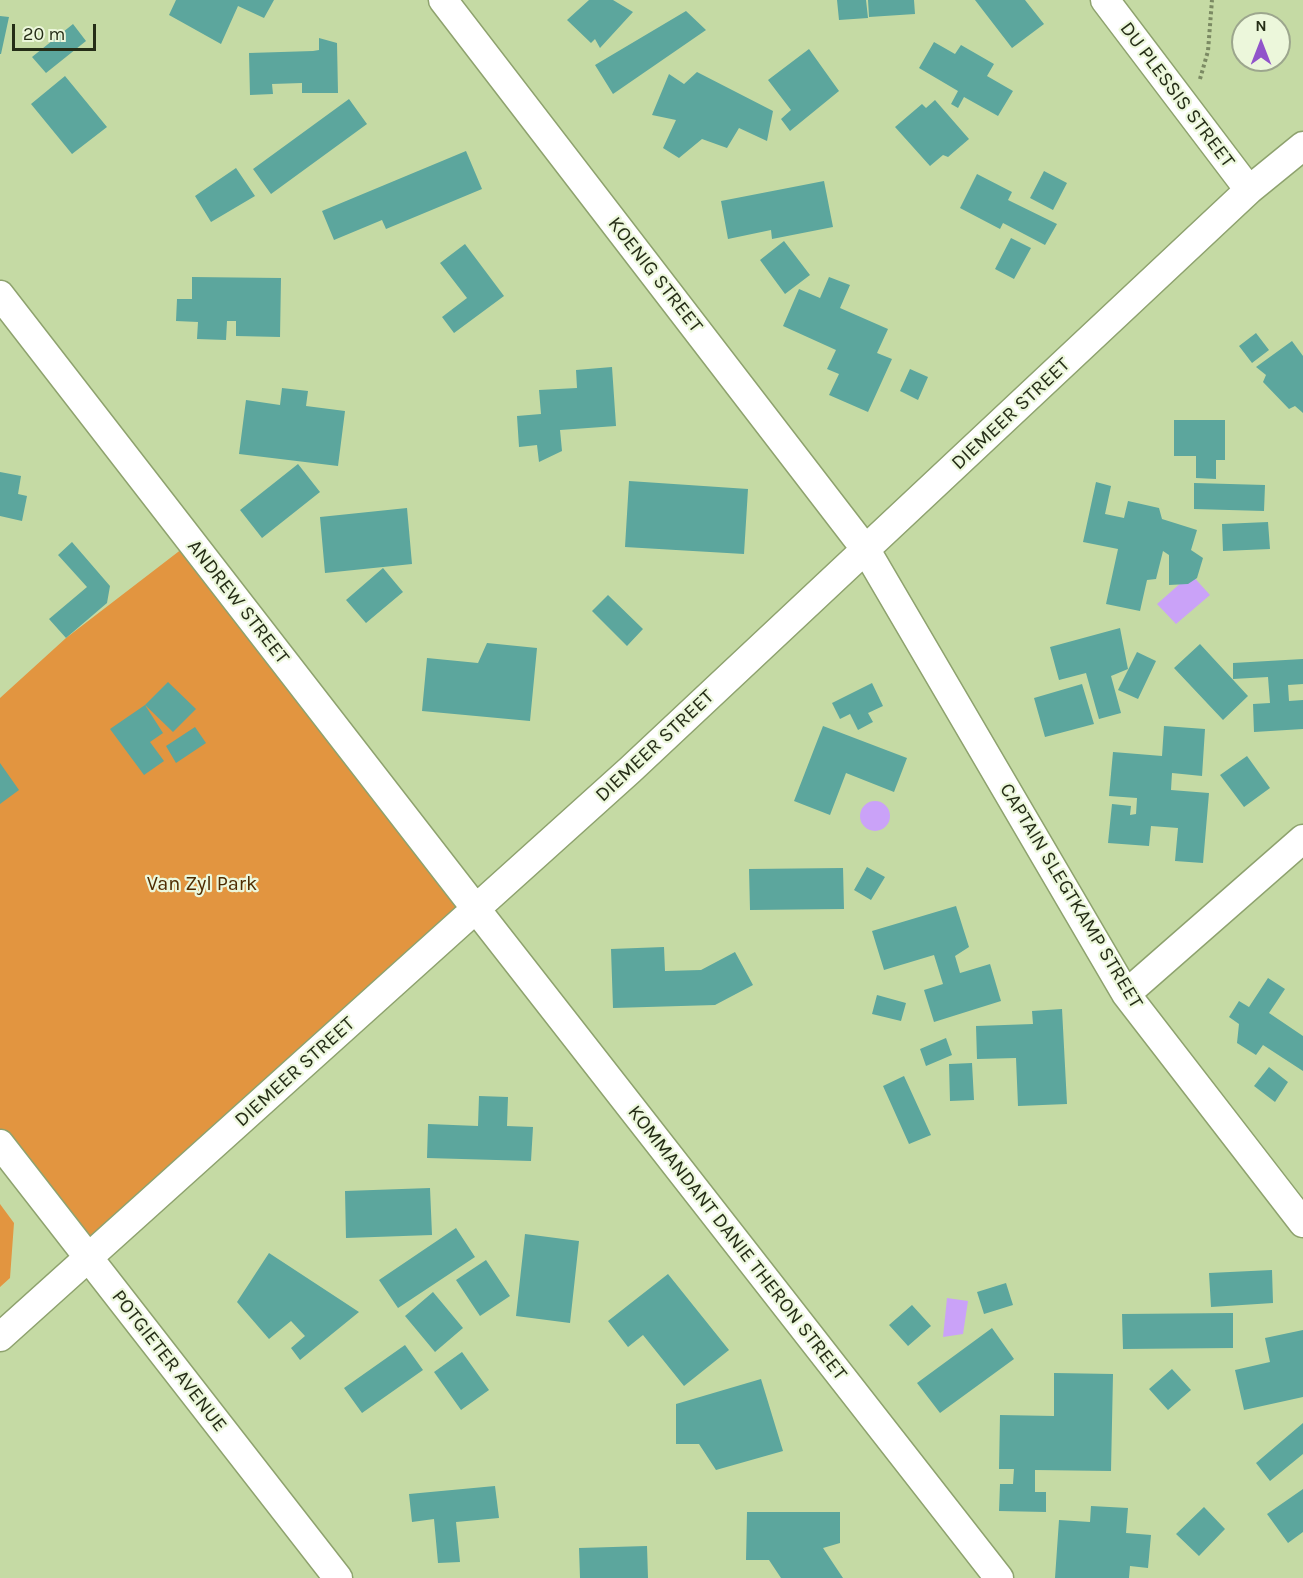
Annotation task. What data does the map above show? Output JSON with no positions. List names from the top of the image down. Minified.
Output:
{"streets":{"street":["DU PLESSIS STREET","KOENIG STREET","DIEMEER STREET","ANDREW STREET","CAPTAIN SLEGTKAMP STREET","KOMMANDANT DANIE THERON STREET","POTGIETER AVENUE"]},"crossings":[["DU PLESSIS STREET","DIEMEER STREET"],["KOENIG STREET","DIEMEER STREET"],["KOENIG STREET","CAPTAIN SLEGTKAMP STREET"],["DIEMEER STREET","ANDREW STREET"],["DIEMEER STREET","CAPTAIN SLEGTKAMP STREET"],["DIEMEER STREET","KOMMANDANT DANIE THERON STREET"],["DIEMEER STREET","POTGIETER AVENUE"],["ANDREW STREET","KOMMANDANT DANIE THERON STREET"]],"parks":["Van Zyl Park"],"scale_bar":"20 m","north":"top"}
